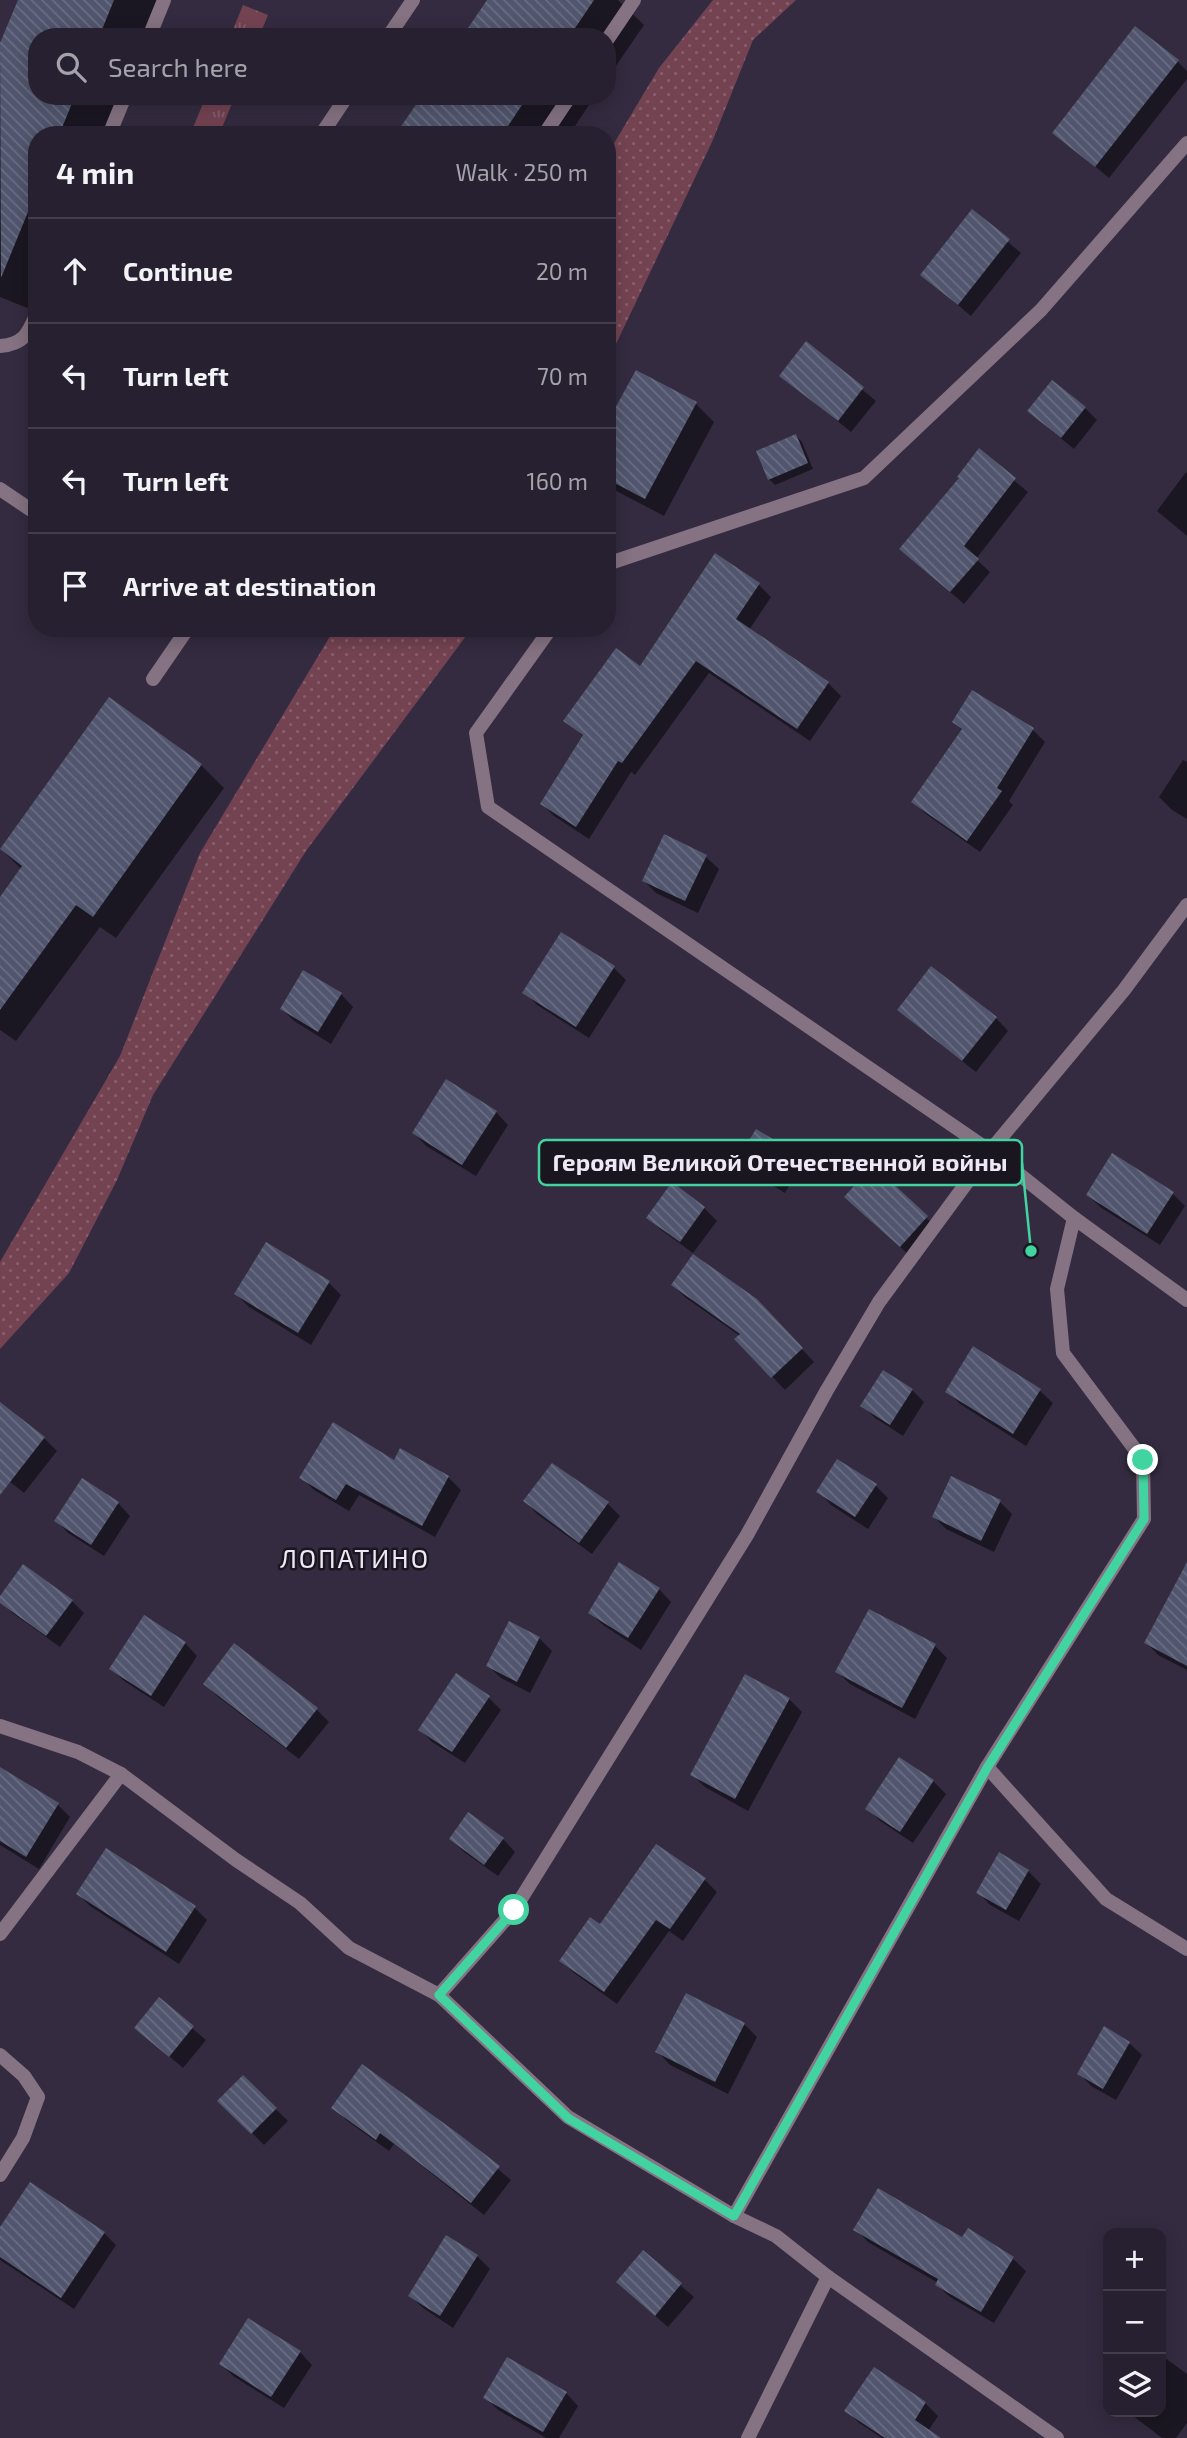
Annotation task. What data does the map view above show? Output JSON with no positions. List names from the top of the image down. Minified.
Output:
{"districts":["ЛОПАТИНО"],"places":["Героям Великой Отечественной войны"],"page":{"search":"Search here","heading":["4 min","Walk · 250 m"],"list":[["Continue","20 m"],["Turn left","70 m"],["Turn left","160 m"],"Arrive at destination"],"map_buttons":["+","−"]}}
